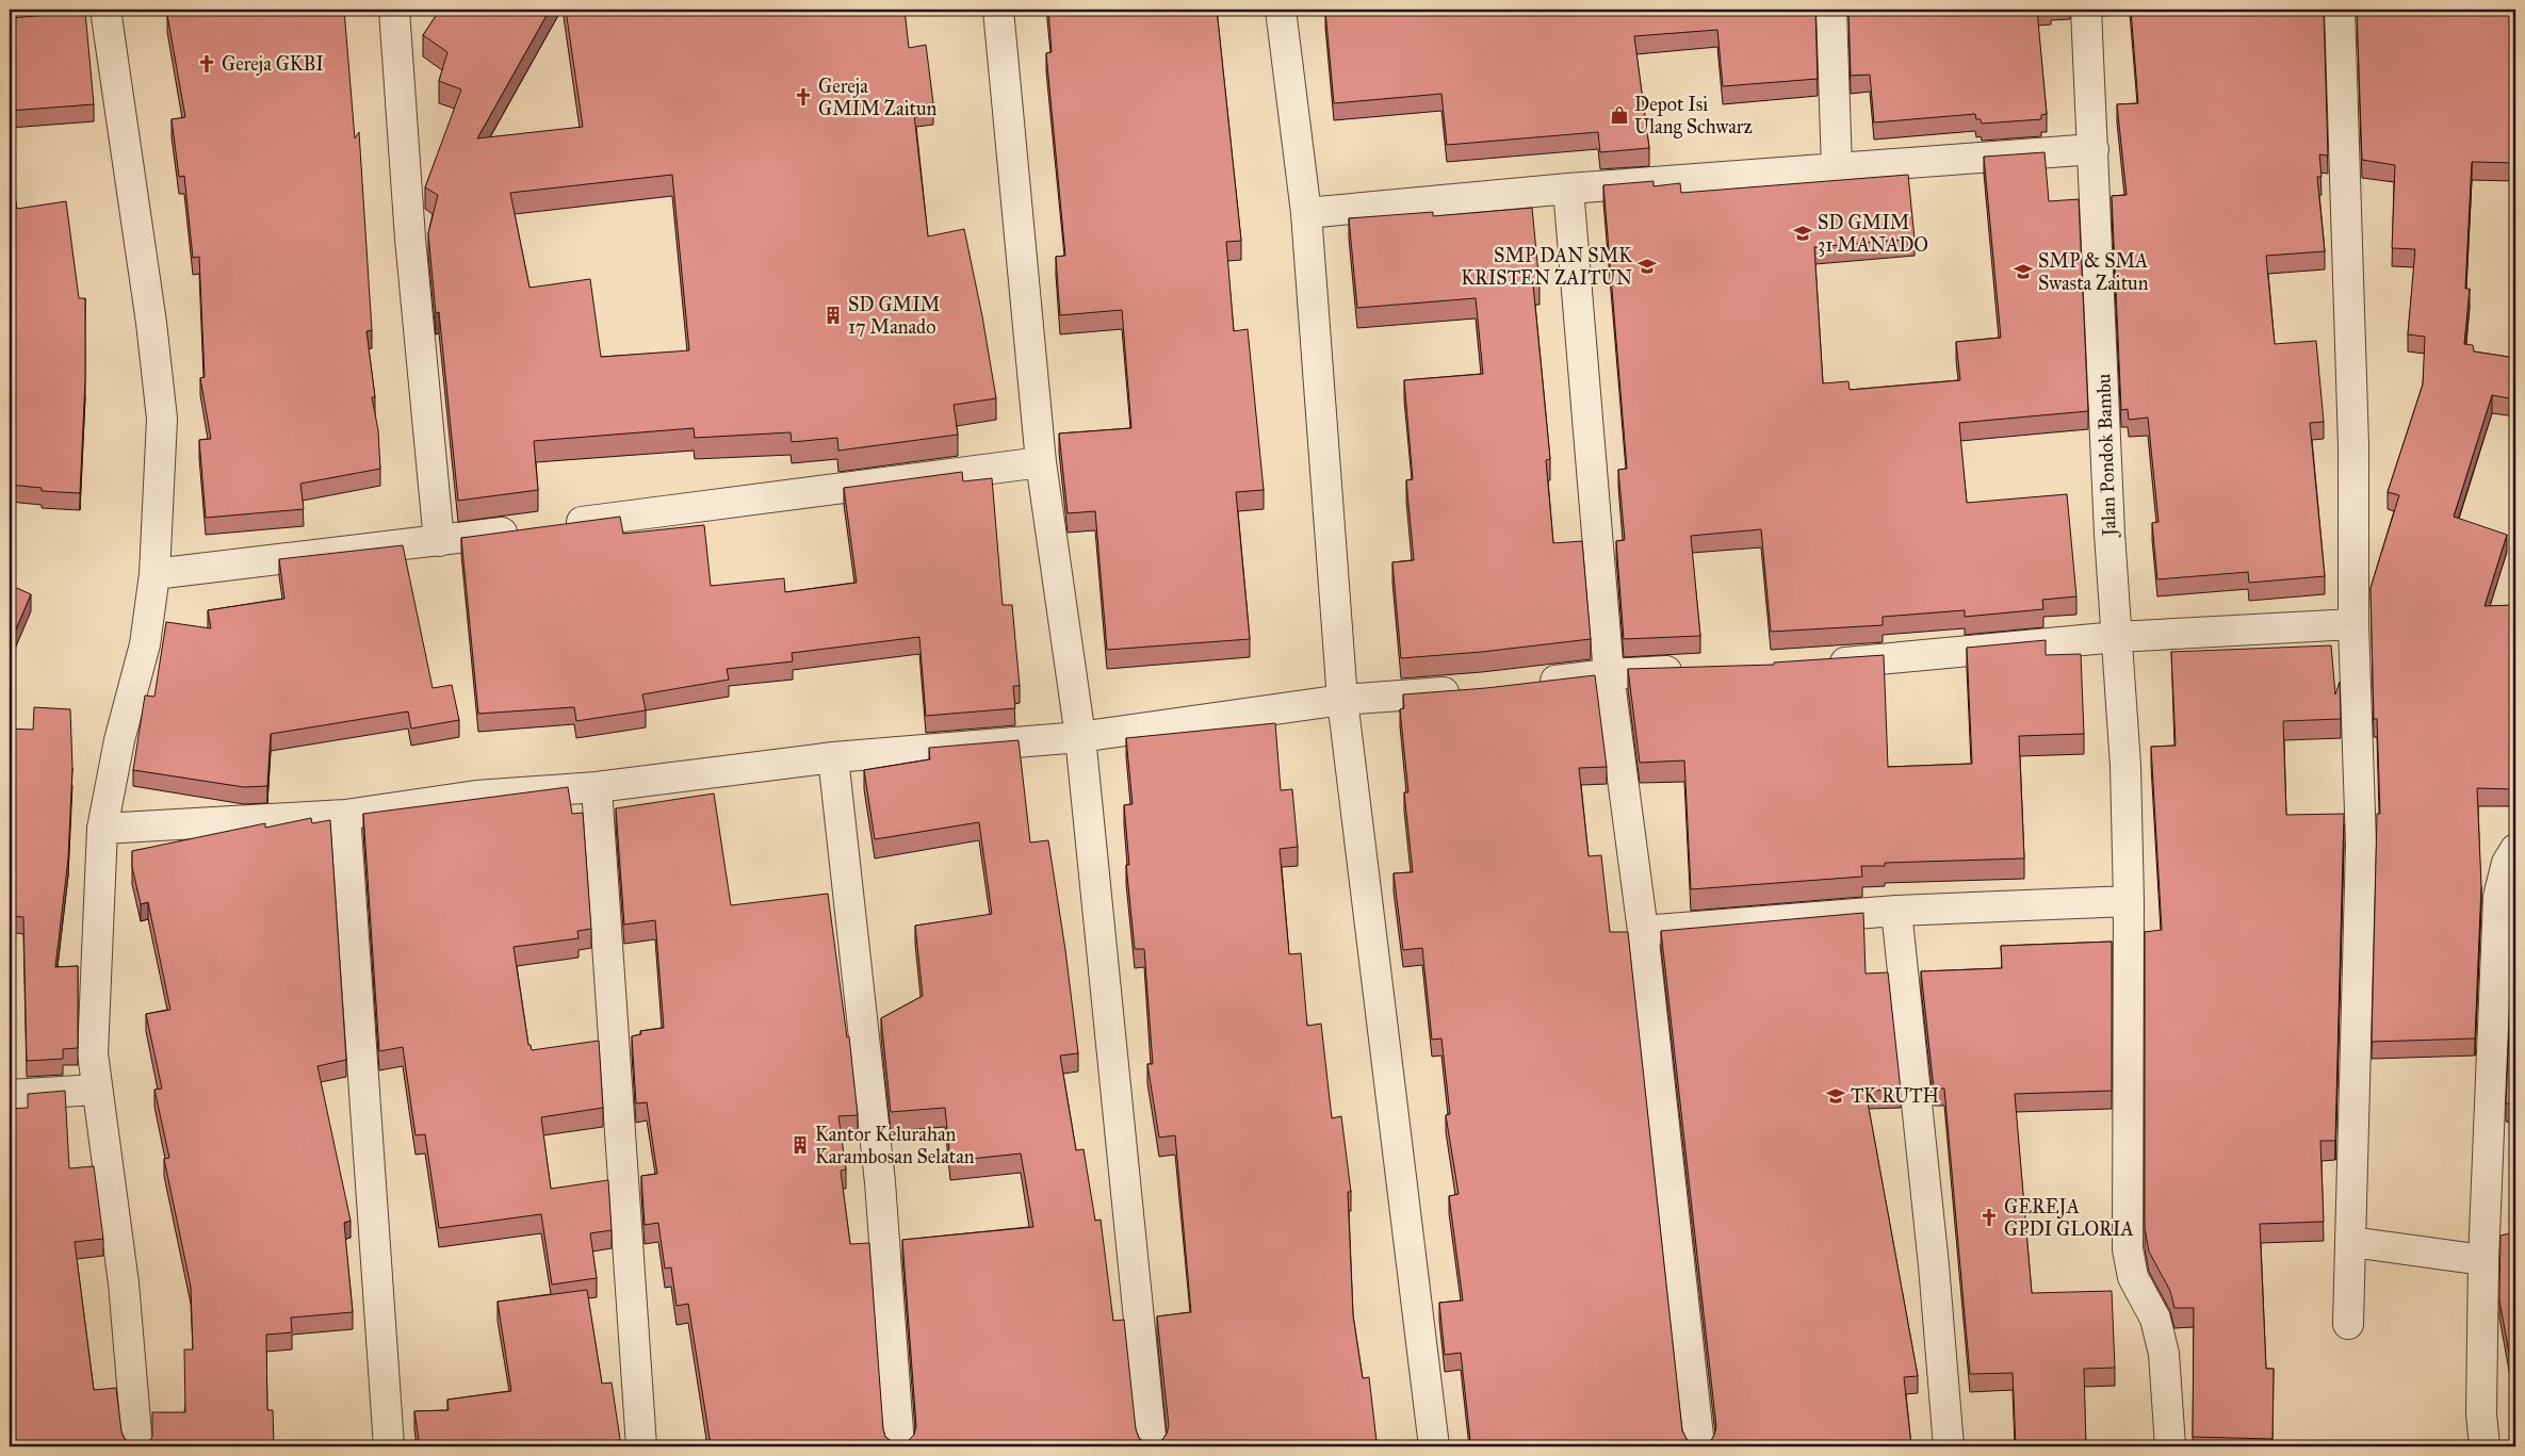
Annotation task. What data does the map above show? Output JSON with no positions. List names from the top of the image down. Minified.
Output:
{"streets":{"street":["Jalan Pondok Bambu"]},"places":{"church":["Gereja GKBI","Gereja GMIM Zaitun","GEREJA GPDI GLORIA"],"shop":["Depot Isi Ulang Schwarz"],"school or university":["SD GMIM 31 MANADO","SMP DAN SMK KRISTEN ZAITUN","SMP & SMA Swasta Zaitun","TK RUTH"],"building":["SD GMIM 17 Manado","Kantor Kelurahan Karambosan Selatan"]}}
